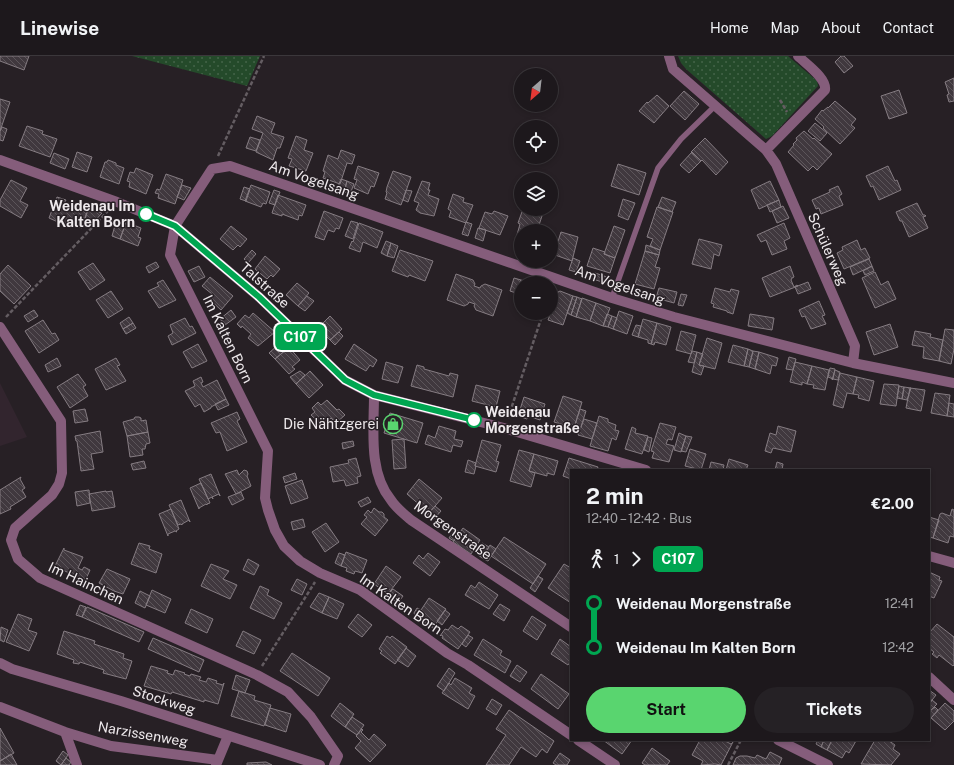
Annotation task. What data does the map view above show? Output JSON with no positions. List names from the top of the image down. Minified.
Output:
{"streets":{"street":["Am Vogelsang","Schülerweg","Talstraße","Im Kalten Born","Morgenstraße","Im Hainchen","Stockweg","Narzissenweg"]},"crossings":[["Am Vogelsang","Schülerweg"],["Talstraße","Im Kalten Born"],["Talstraße","Morgenstraße"]],"places":{"other":["Weidenau Im Kalten Born","Weidenau Morgenstraße"],"shop":["Die Nähtzgerei"]},"lines":["bus line C107"],"north":"bottom left","page":{"header":"Linewise","nav":["Home","Map","About","Contact"],"on_map":"C107","map_buttons":["+","−"],"heading":["2 min","12:40 – 12:42 · Bus","€2.00"],"legs":["1","C107"],"list":[{"name":"Weidenau Morgenstraße","value":"12:41"},{"name":"Weidenau Im Kalten Born","value":"12:42"}],"buttons":["Start","Tickets"]}}
